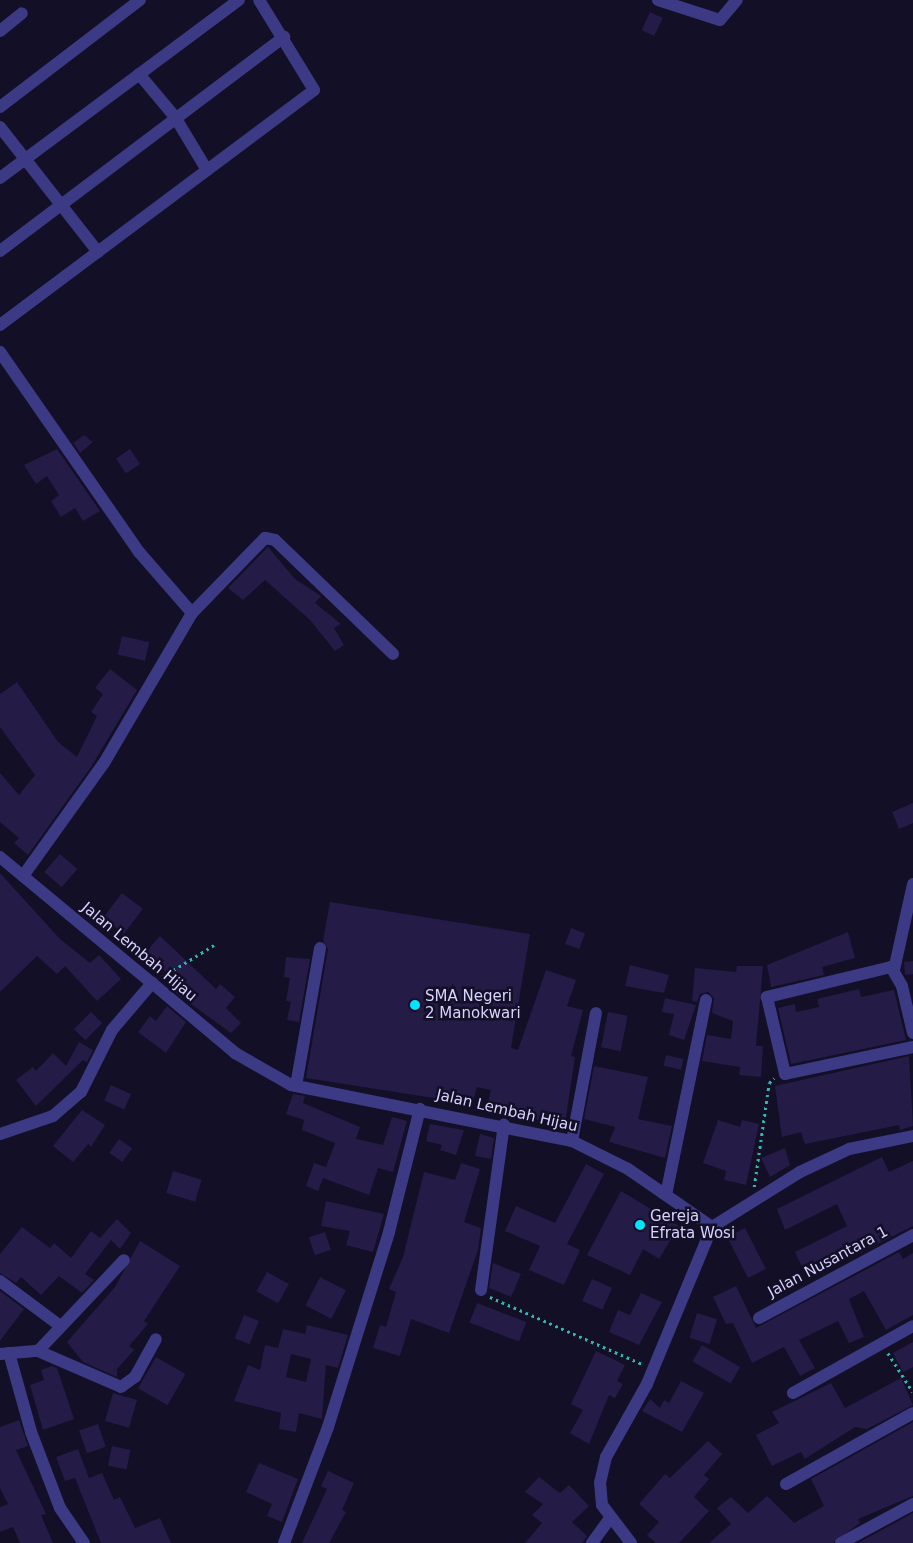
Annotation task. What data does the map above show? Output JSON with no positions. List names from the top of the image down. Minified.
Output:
{"streets":{"street":["Jalan Lembah Hijau","Jalan Nusantara 1"]},"places":["SMA Negeri 2 Manokwari","Gereja Efrata Wosi"]}
